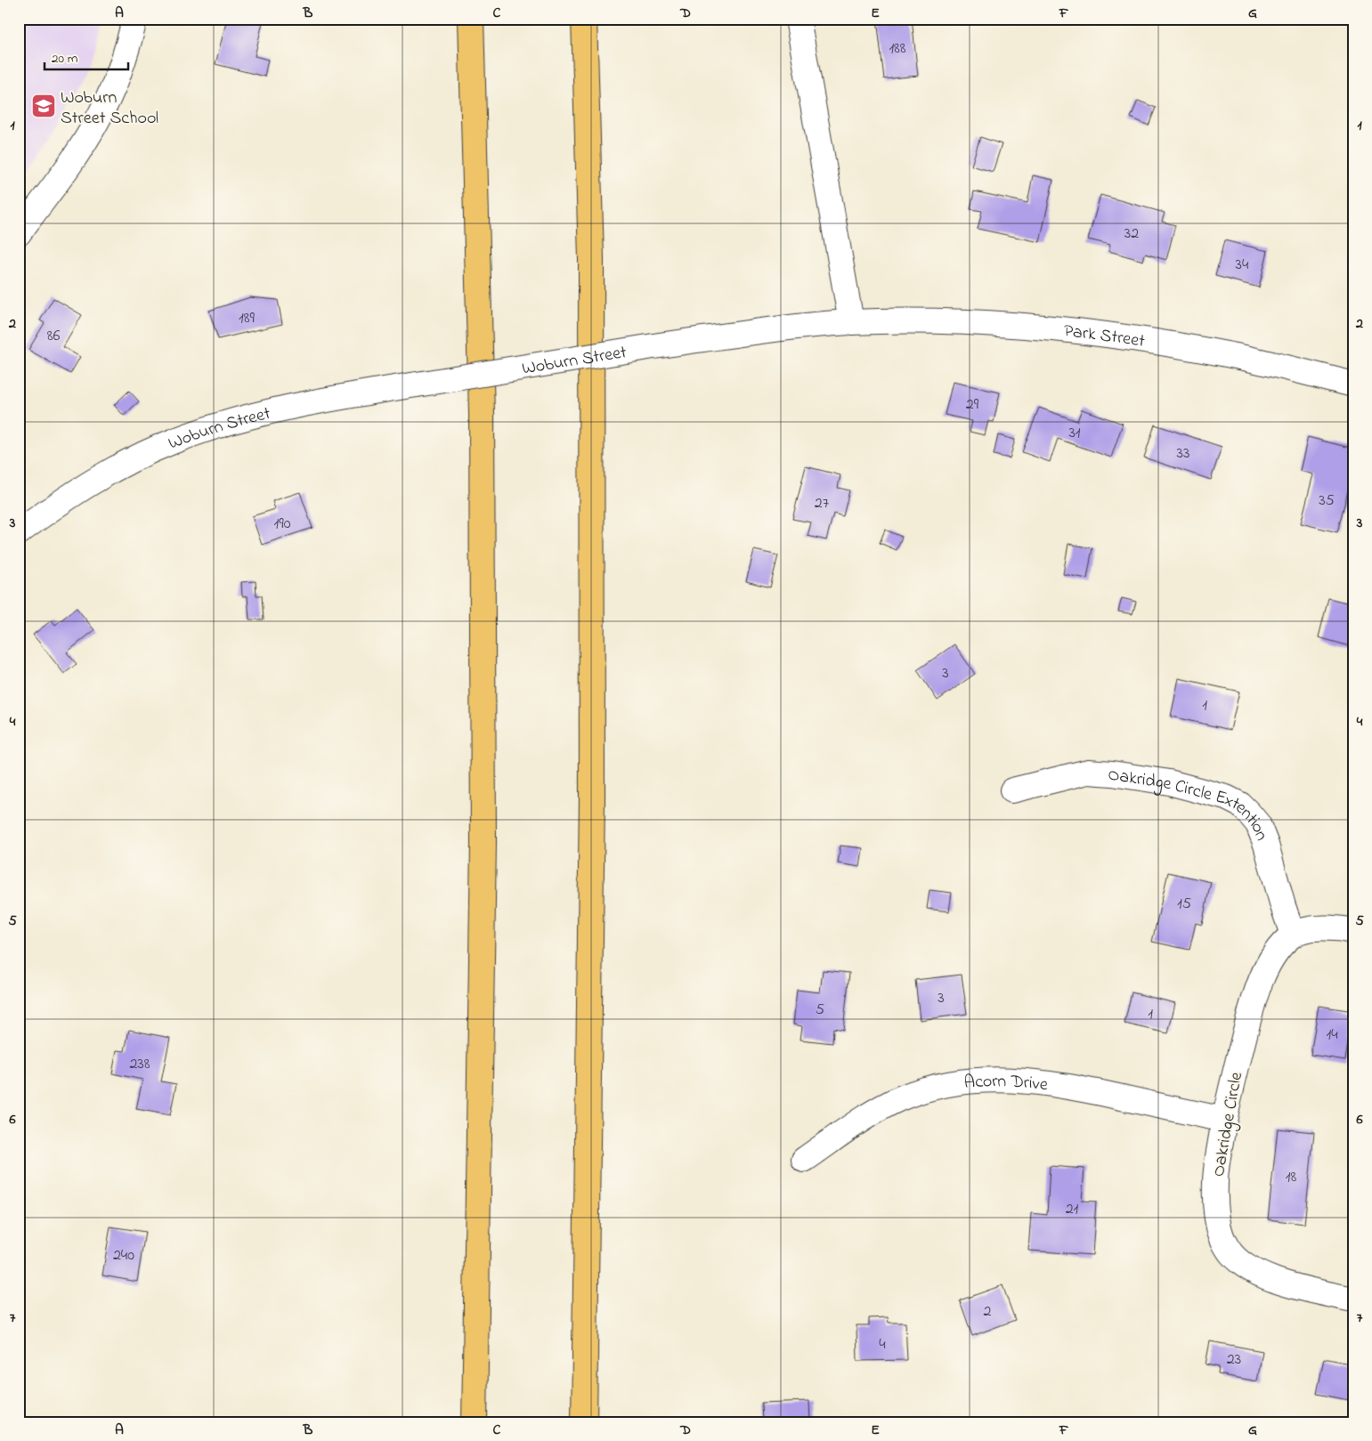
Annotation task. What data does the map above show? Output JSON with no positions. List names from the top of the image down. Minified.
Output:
{"streets":{"street":["Park Street","Woburn Street","Oakridge Circle Extention","Acorn Drive","Oakridge Circle"]},"crossings":[["Park Street","Woburn Street"],["Oakridge Circle Extention","Oakridge Circle"],["Acorn Drive","Oakridge Circle"]],"places":{"school or university":["Woburn Street School"]},"house_numbers":["188","32","34","189","86","29","31","33","35","27","190","3","1","15","3","5","1","14","238","18","21","240","2","4","23"],"scale_bar":"20 m","grid":{"columns":["A","B","C","D","E","F","G"],"rows":["1","2","3","4","5","6","7"]}}
